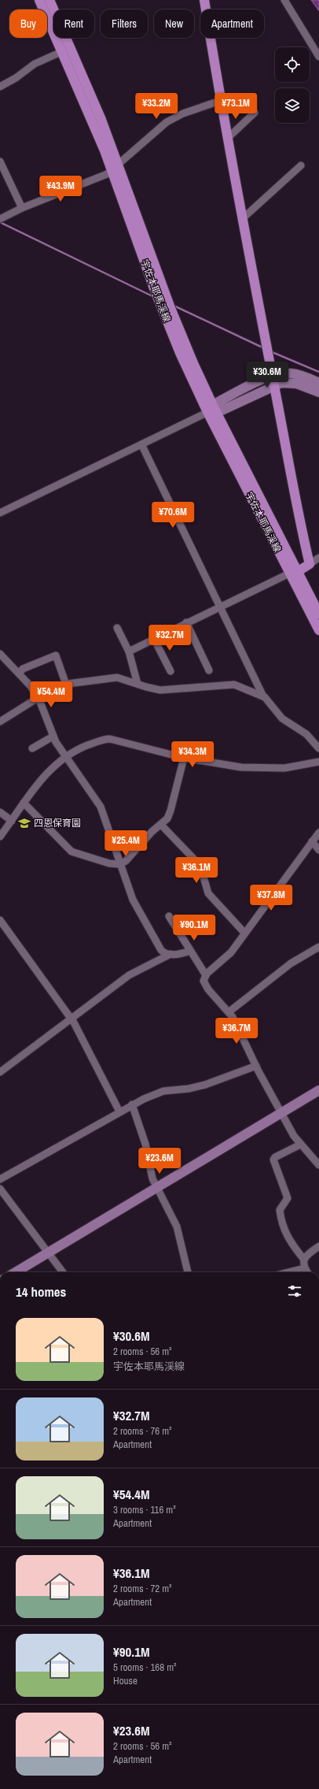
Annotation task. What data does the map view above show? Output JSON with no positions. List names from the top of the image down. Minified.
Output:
{"streets":{"main road":["宇佐本耶馬渓線"]},"places":{"school or university":["四恩保育園"]},"page":{"chip":["Buy","Rent","Filters","New","Apartment"],"price":["¥33.2M","¥73.1M","¥43.9M","¥30.6M","¥70.6M","¥32.7M","¥54.4M","¥34.3M","¥25.4M","¥36.1M","¥37.8M","¥90.1M","¥36.7M","¥23.6M"],"heading":"14 homes","list":[{"name":"¥30.6M","note":"2 rooms · 56 m² · 宇佐本耶馬渓線"},{"name":"¥32.7M","note":"2 rooms · 76 m² · Apartment"},{"name":"¥54.4M","note":"3 rooms · 116 m² · Apartment"},{"name":"¥36.1M","note":"2 rooms · 72 m² · Apartment"},{"name":"¥90.1M","note":"5 rooms · 168 m² · House"},{"name":"¥23.6M","note":"2 rooms · 56 m² · Apartment"}]}}
